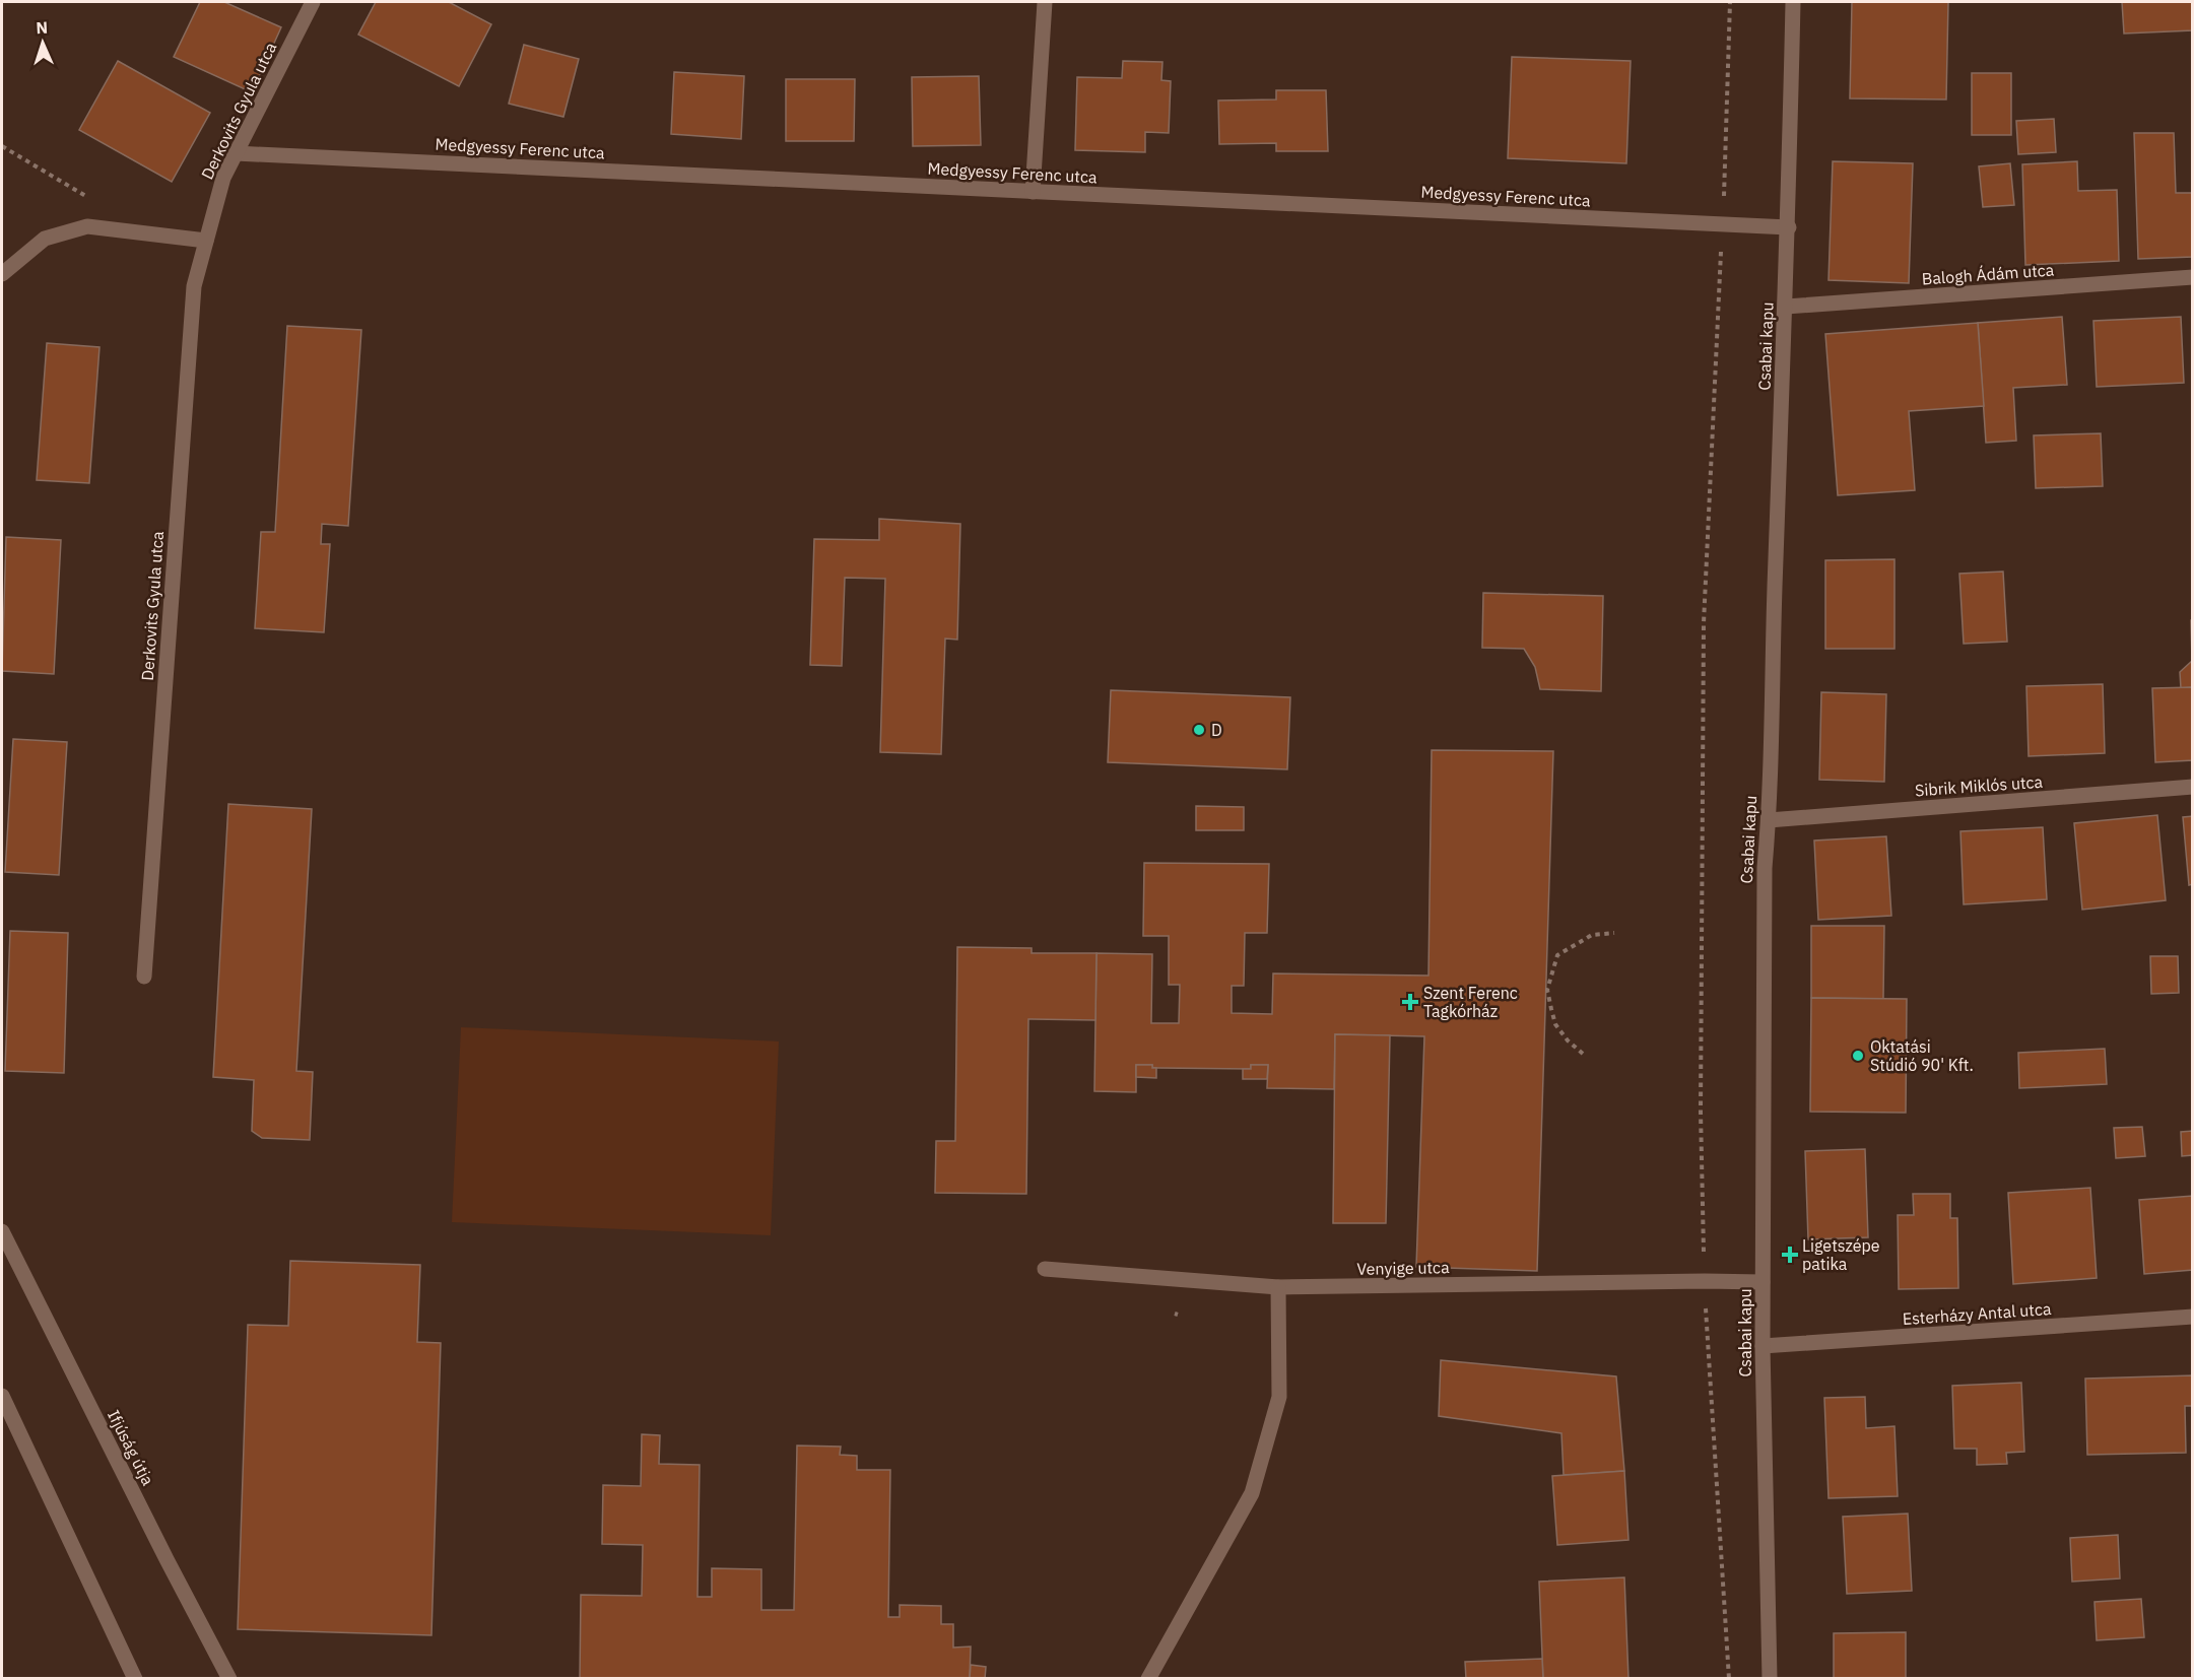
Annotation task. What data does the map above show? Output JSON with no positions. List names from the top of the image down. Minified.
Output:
{"streets":{"street":["Derkovits Gyula utca","Medgyessy Ferenc utca","Balogh Ádám utca","Csabai kapu","Sibrik Miklós utca","Venyige utca","Esterházy Antal utca","Ifjúság útja"]},"crossings":[["Derkovits Gyula utca","Medgyessy Ferenc utca"],["Medgyessy Ferenc utca","Csabai kapu"],["Balogh Ádám utca","Csabai kapu"],["Csabai kapu","Sibrik Miklós utca"],["Csabai kapu","Venyige utca"],["Csabai kapu","Esterházy Antal utca"]],"places":{"other":["D","Oktatási Stúdió 90' Kft."],"health":["Szent Ferenc Tagkórház","Ligetszépe patika"]},"north":"top"}
